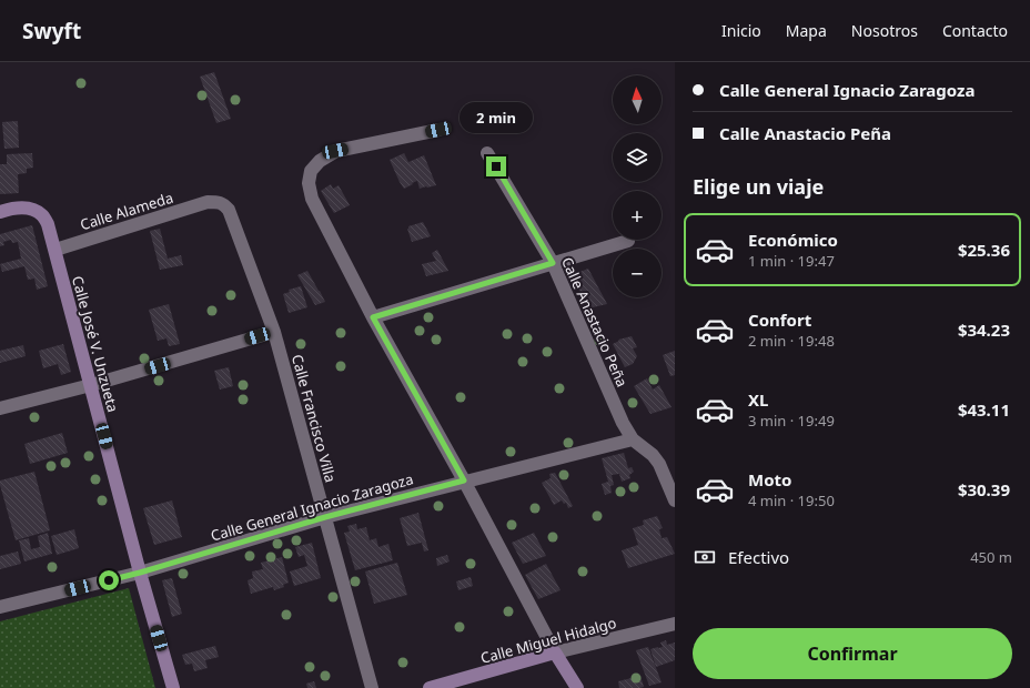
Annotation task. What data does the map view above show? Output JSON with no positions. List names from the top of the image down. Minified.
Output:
{"streets":{"street":["Calle Alameda","Calle Anastacio Peña","Calle José V. Unzueta","Calle Francisco Villa","Calle General Ignacio Zaragoza","Calle Miguel Hidalgo"]},"crossings":[["Calle Alameda","Calle José V. Unzueta"],["Calle Alameda","Calle Francisco Villa"],["Calle Anastacio Peña","Calle General Ignacio Zaragoza"],["Calle José V. Unzueta","Calle General Ignacio Zaragoza"],["Calle Francisco Villa","Calle General Ignacio Zaragoza"]],"north":"top","page":{"header":"Swyft","nav":["Inicio","Mapa","Nosotros","Contacto"],"banner":["Calle General Ignacio Zaragoza","Calle Anastacio Peña"],"map_buttons":["+","−"],"bubble":"2 min","heading":"Elige un viaje","list":[{"name":"Económico","note":"1 min · 19:47","value":"$25.36"},{"name":"Confort","note":"2 min · 19:48","value":"$34.23"},{"name":"XL","note":"3 min · 19:49","value":"$43.11"},{"name":"Moto","note":"4 min · 19:50","value":"$30.39"}],"pay":["Efectivo","450 m"],"buttons":"Confirmar"}}
